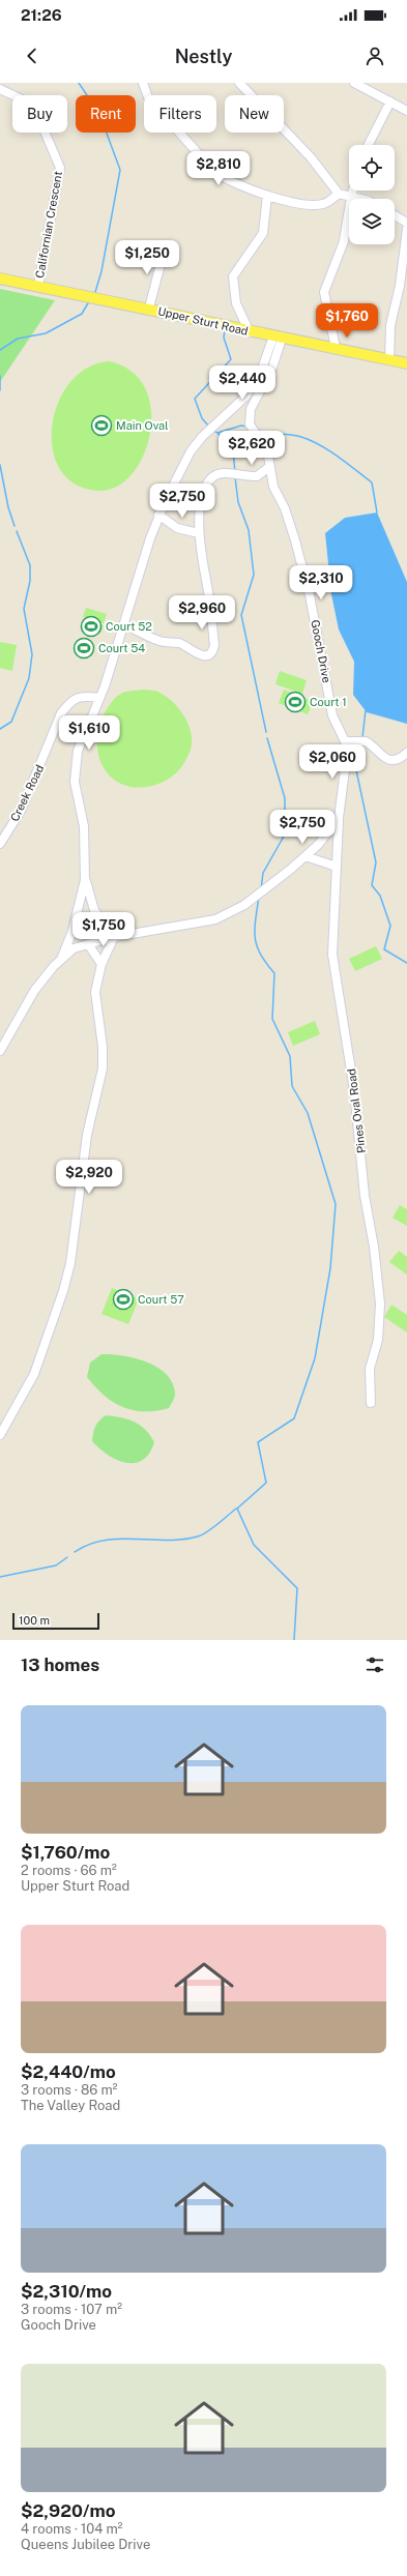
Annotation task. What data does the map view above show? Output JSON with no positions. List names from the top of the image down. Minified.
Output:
{"streets":{"main road":["Upper Sturt Road"],"street":["Californian Crescent","Gooch Drive","Creek Road","Pines Oval Road"]},"crossings":[["Californian Crescent","Upper Sturt Road"],["Upper Sturt Road","Gooch Drive"],["Gooch Drive","Pines Oval Road"]],"places":{"sports":["Main Oval","Court 52","Court 54","Court 1","Court 57"]},"scale_bar":"100 m","page":{"status":"21:26","header":"Nestly","chip":["Buy","Rent","Filters","New"],"price":["$2,810","$1,250","$1,760","$2,440","$2,620","$2,750","$2,310","$2,960","$1,610","$2,060","$2,750","$1,750","$2,920"],"scale":"100 m","heading":"13 homes","list":[{"name":"$1,760/mo","note":"2 rooms · 66 m² · Upper Sturt Road"},{"name":"$2,440/mo","note":"3 rooms · 86 m² · The Valley Road"},{"name":"$2,310/mo","note":"3 rooms · 107 m² · Gooch Drive"},{"name":"$2,920/mo","note":"4 rooms · 104 m² · Queens Jubilee Drive"}]}}
